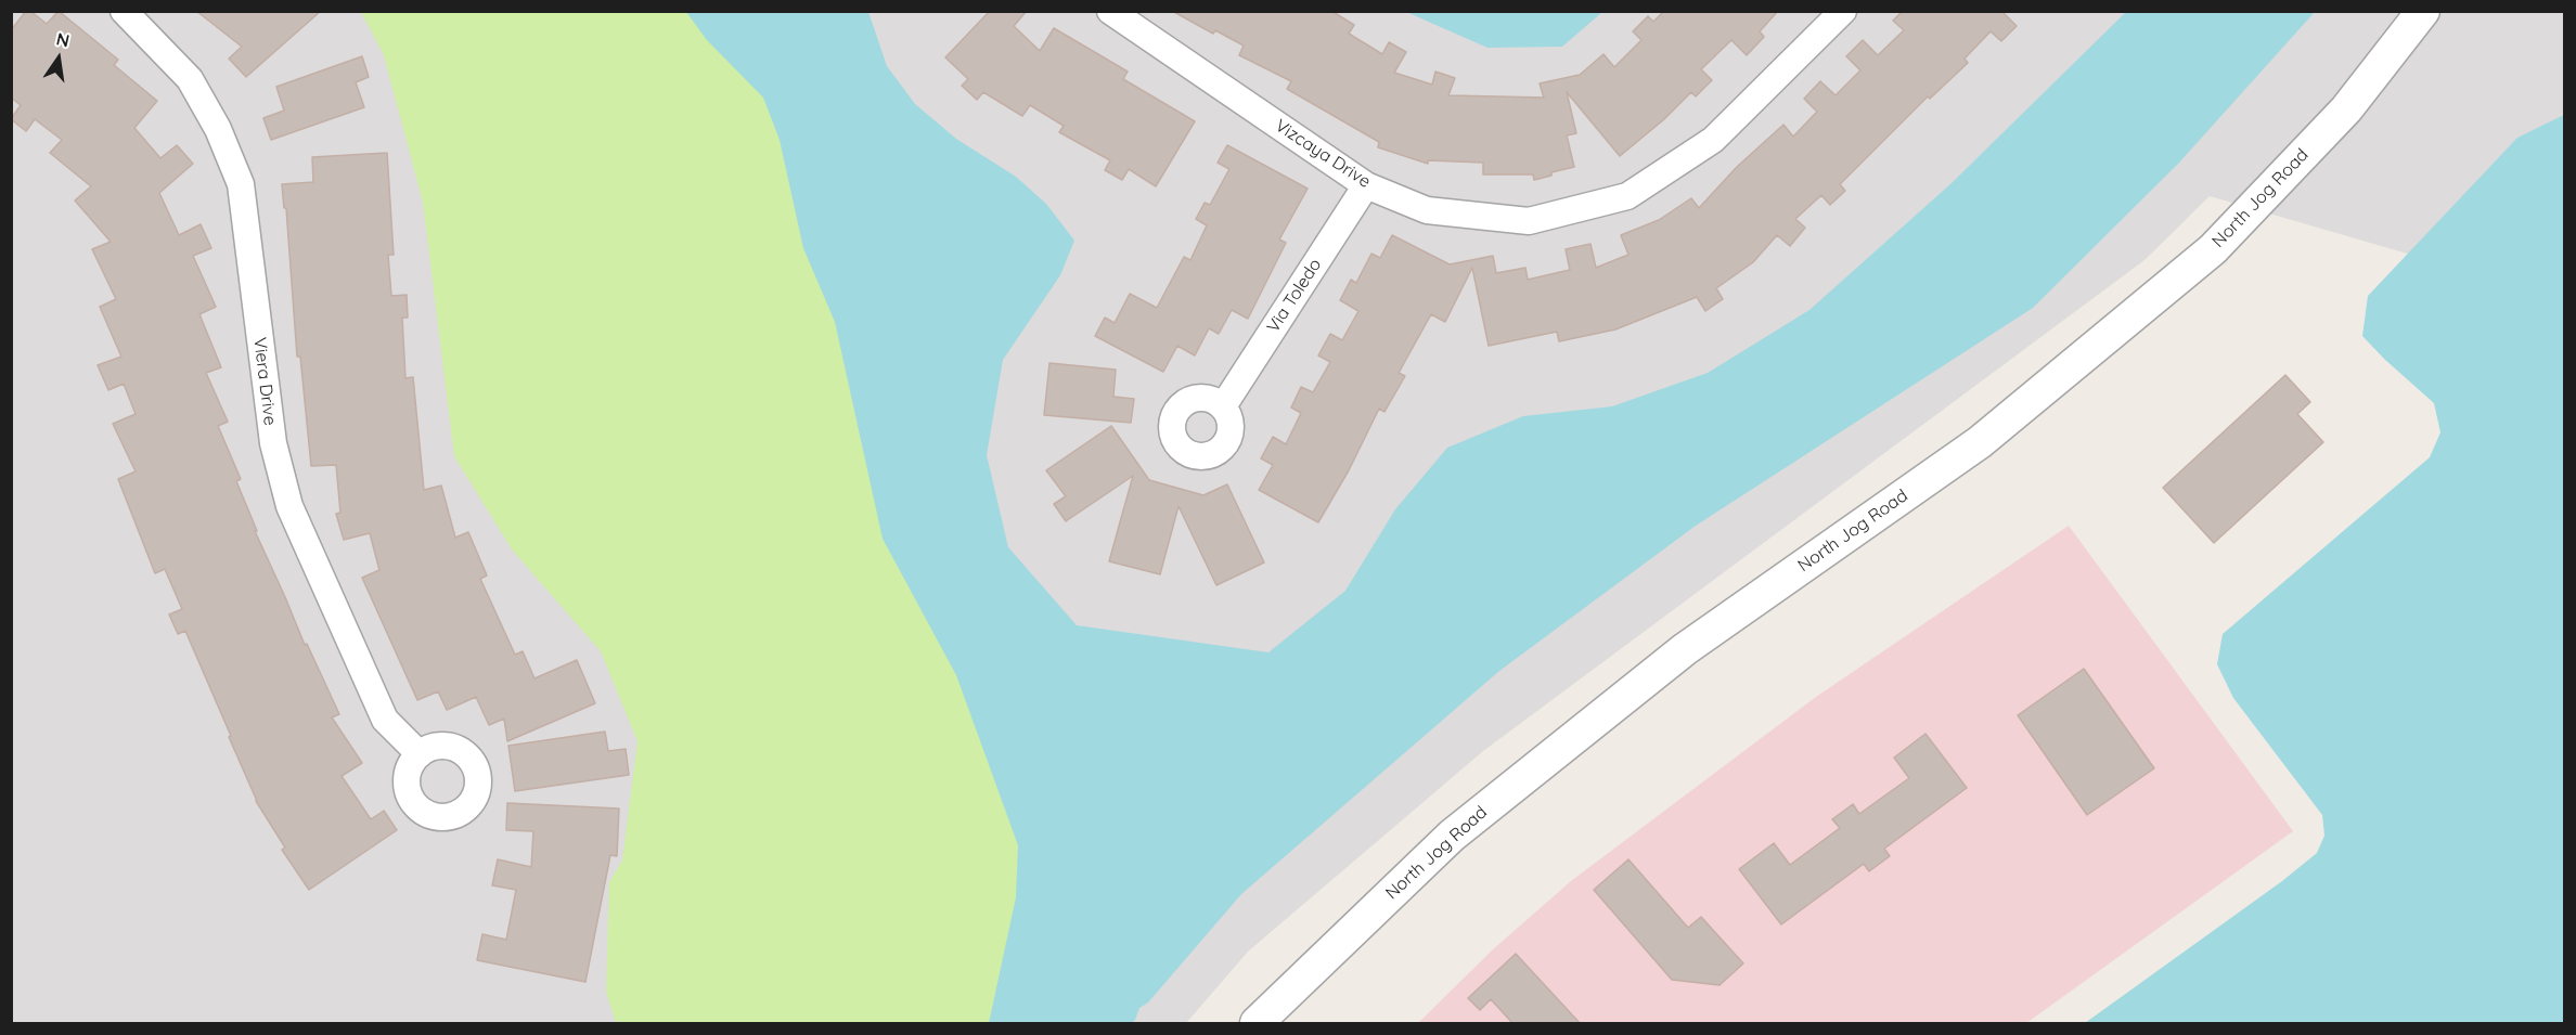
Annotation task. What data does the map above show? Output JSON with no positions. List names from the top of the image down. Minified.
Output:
{"streets":{"street":["Vizcaya Drive","North Jog Road","Via Toledo","Viera Drive"]},"crossings":[["Vizcaya Drive","Via Toledo"]],"north":"top"}
